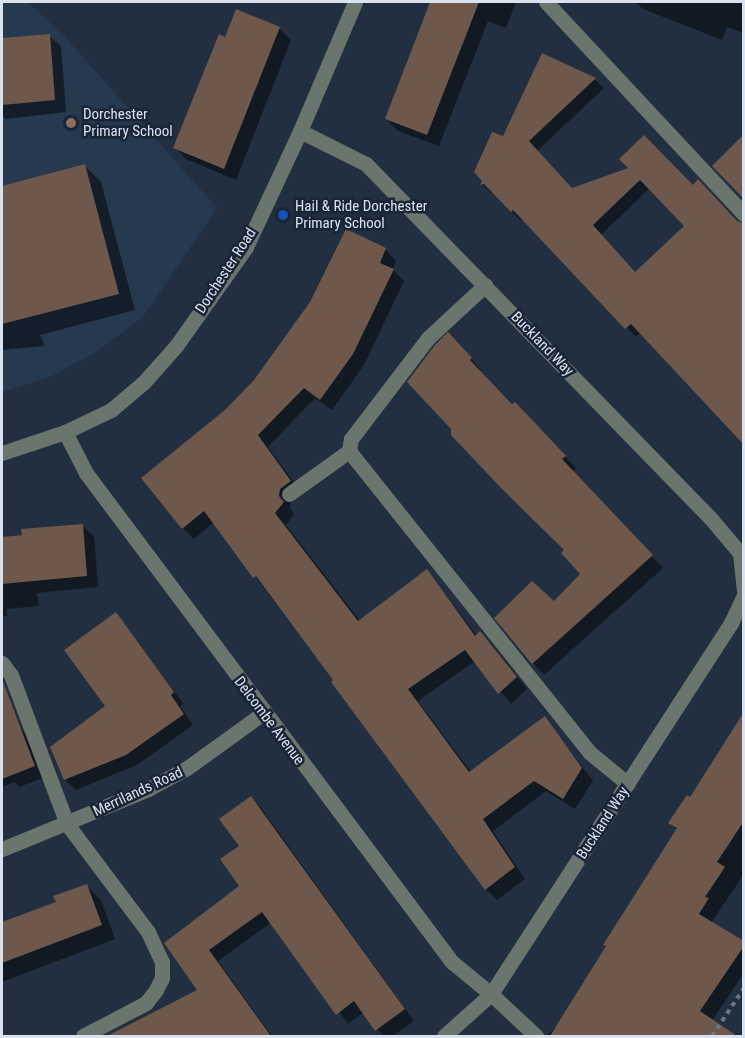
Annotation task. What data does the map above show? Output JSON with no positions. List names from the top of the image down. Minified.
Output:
{"streets":{"street":["Dorchester Road","Buckland Way","Delcombe Avenue","Merrilands Road"]},"crossings":[["Dorchester Road","Buckland Way"],["Dorchester Road","Delcombe Avenue"],["Buckland Way","Delcombe Avenue"],["Delcombe Avenue","Merrilands Road"]],"places":["Dorchester Primary School","Hail & Ride Dorchester Primary School"]}
